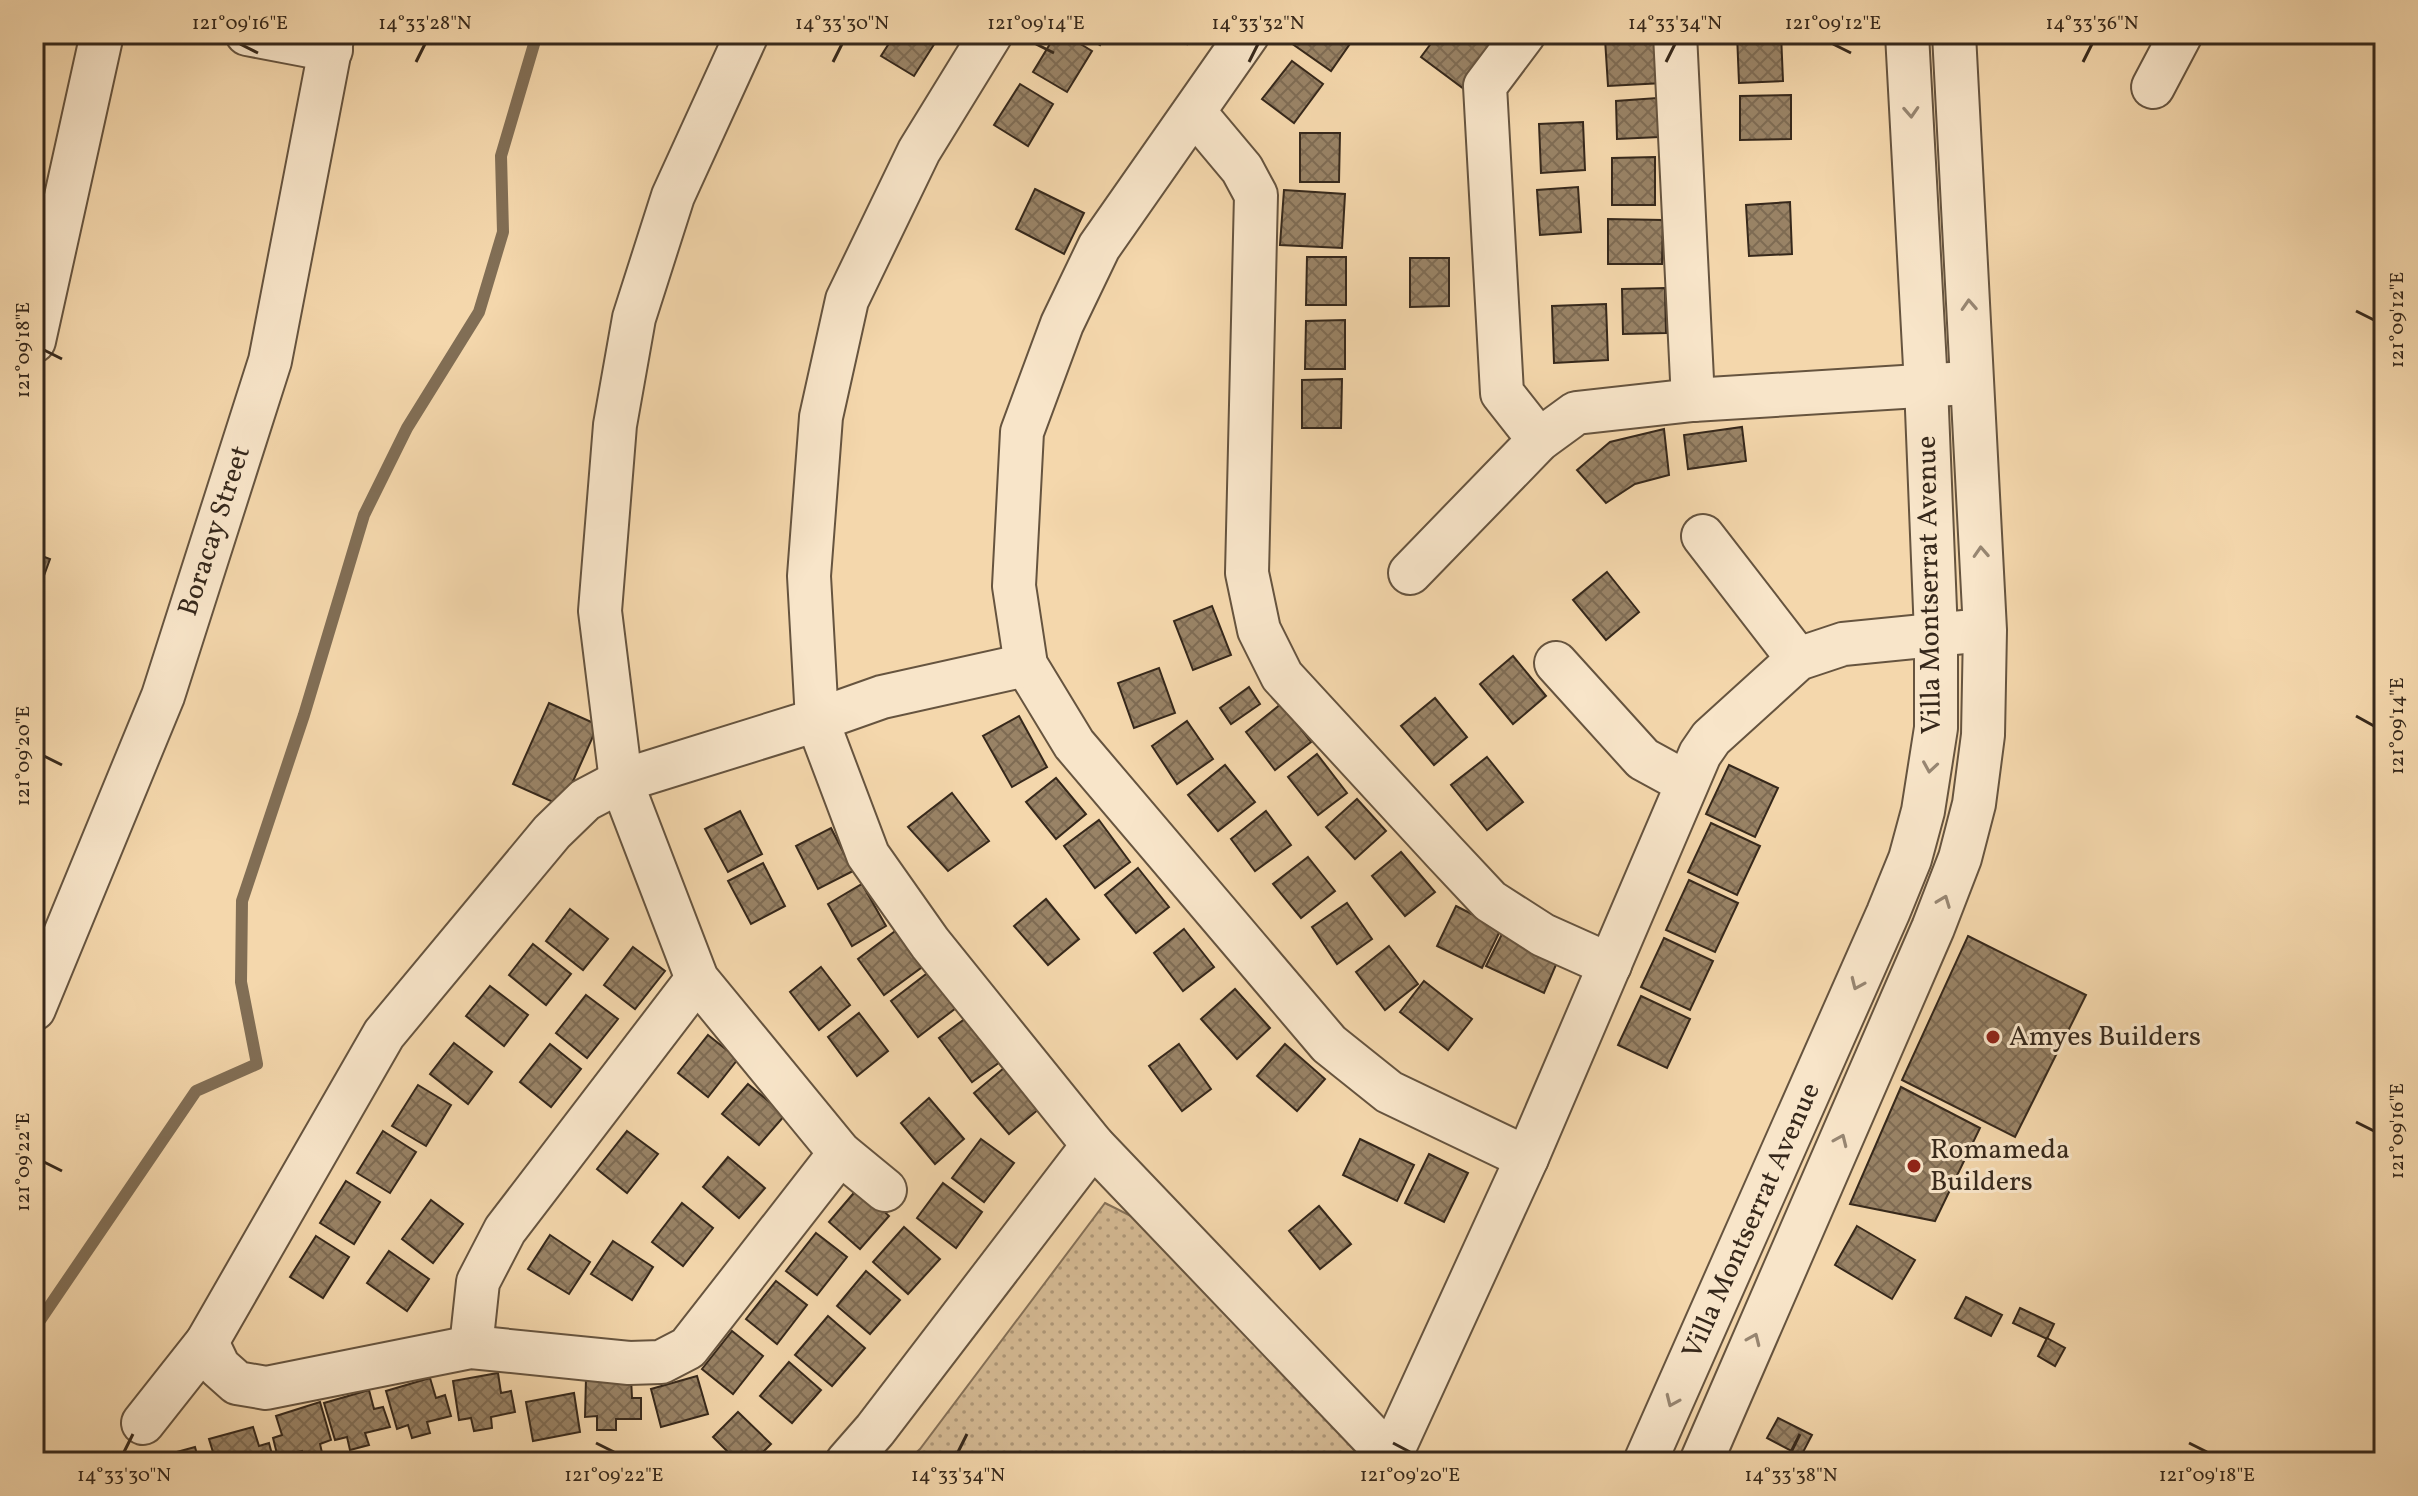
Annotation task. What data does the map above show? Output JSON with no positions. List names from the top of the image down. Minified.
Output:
{"streets":{"street":["Boracay Street","Villa Montserrat Avenue"]},"places":["Amyes Builders","Romameda Builders"],"coordinates":["121°09'16\"E","14°33'28\"N","14°33'30\"N","121°09'14\"E","14°33'32\"N","14°33'34\"N","121°09'12\"E","14°33'36\"N","121°09'18\"E","121°09'20\"E","121°09'22\"E","14°33'38\"N"]}
